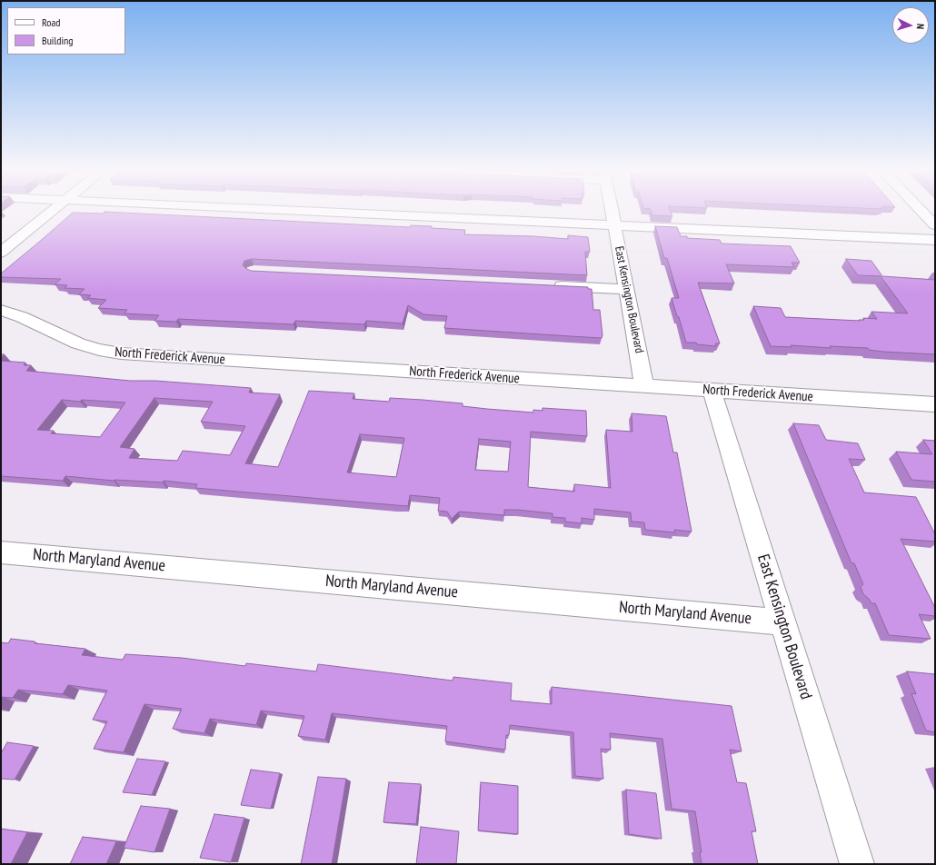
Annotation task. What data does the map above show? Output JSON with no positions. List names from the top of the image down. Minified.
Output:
{"streets":{"street":["East Kensington Boulevard","North Frederick Avenue","North Maryland Avenue"]},"crossings":[["East Kensington Boulevard","North Frederick Avenue"],["East Kensington Boulevard","North Maryland Avenue"]],"legend":["Road","Building"],"north":"right"}
